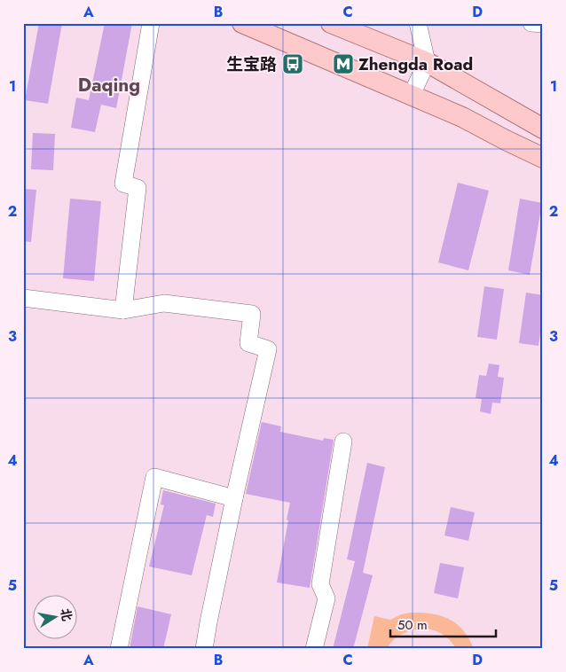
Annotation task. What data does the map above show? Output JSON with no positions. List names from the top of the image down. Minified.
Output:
{"districts":["Daqing"],"places":{"bus stop":["生宝路"],"metro station":["Zhengda Road"]},"scale_bar":"50 m","north":"right","grid":{"columns":["A","B","C","D"],"rows":["1","2","3","4","5"]}}
